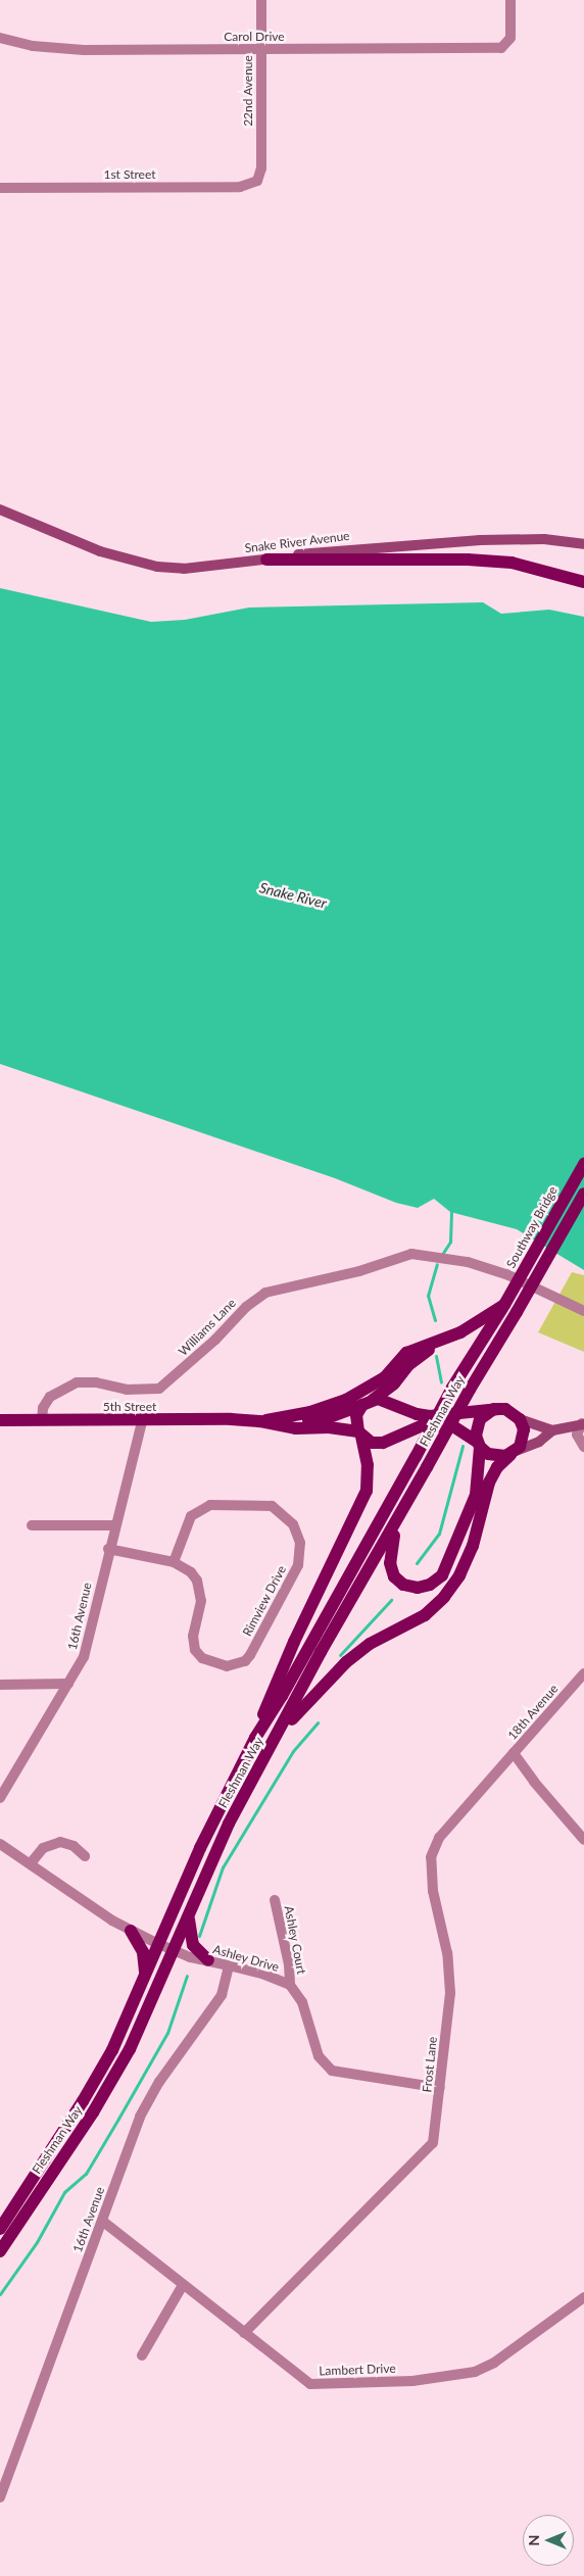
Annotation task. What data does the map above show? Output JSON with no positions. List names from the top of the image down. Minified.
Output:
{"streets":{"main road":["Snake River Avenue","Southway Bridge","5th Street","Fleshman Way"],"street":["Carol Drive","22nd Avenue","1st Street","Williams Lane","Rimview Drive","16th Avenue","18th Avenue","Ashley Court","Ashley Drive","Frost Lane","Lambert Drive"]},"crossings":[["Carol Drive","22nd Avenue"],["22nd Avenue","1st Street"],["Southway Bridge","Fleshman Way"],["Williams Lane","5th Street"],["5th Street","16th Avenue"],["Fleshman Way","Ashley Drive"],["Rimview Drive","16th Avenue"],["16th Avenue","Ashley Drive"],["16th Avenue","Lambert Drive"],["18th Avenue","Frost Lane"],["Ashley Court","Ashley Drive"],["Ashley Drive","Frost Lane"],["Frost Lane","Lambert Drive"]],"water":["Snake River"],"north":"left"}
